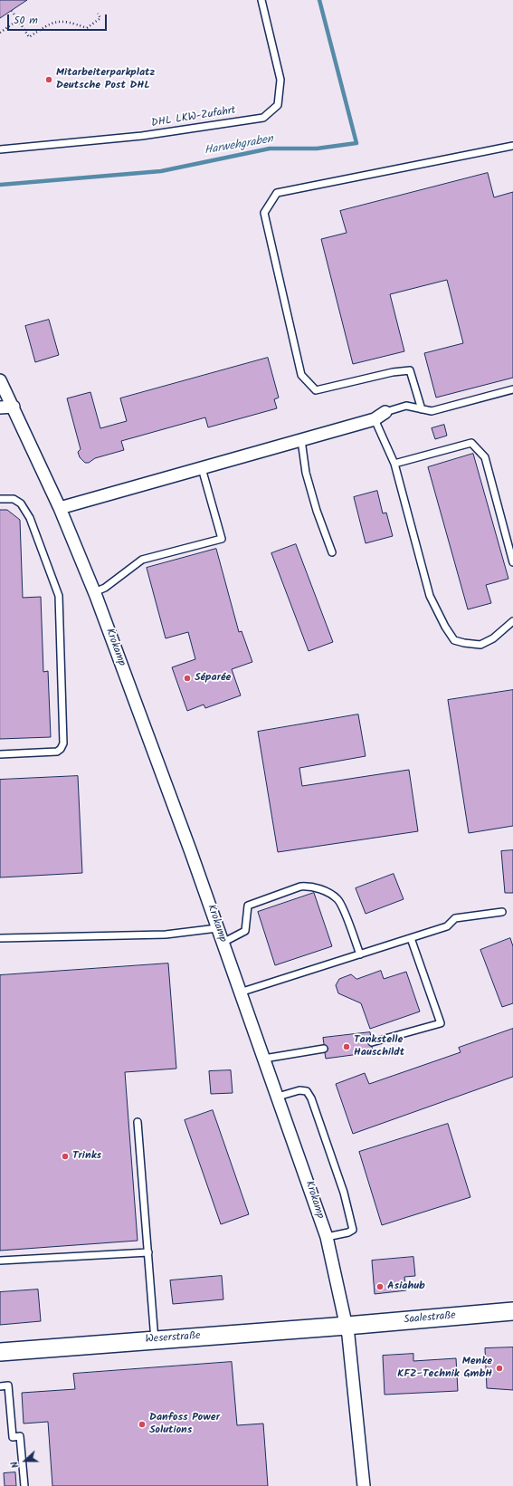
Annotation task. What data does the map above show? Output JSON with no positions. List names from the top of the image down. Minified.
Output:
{"streets":{"street":["Krokamp","Saalestraße","Weserstraße"],"lane":["DHL LKW-Zufahrt"]},"crossings":[["Krokamp","Saalestraße"],["Krokamp","Weserstraße"],["Saalestraße","Weserstraße"]],"water":["Harwehgraben"],"places":["Mitarbeiterparkplatz Deutsche Post DHL","Séparée","Tankstelle Hauschildt","Trinks","Asiahub","Menke KFZ-Technik GmbH","Danfoss Power Solutions"],"scale_bar":"50 m","north":"left"}
